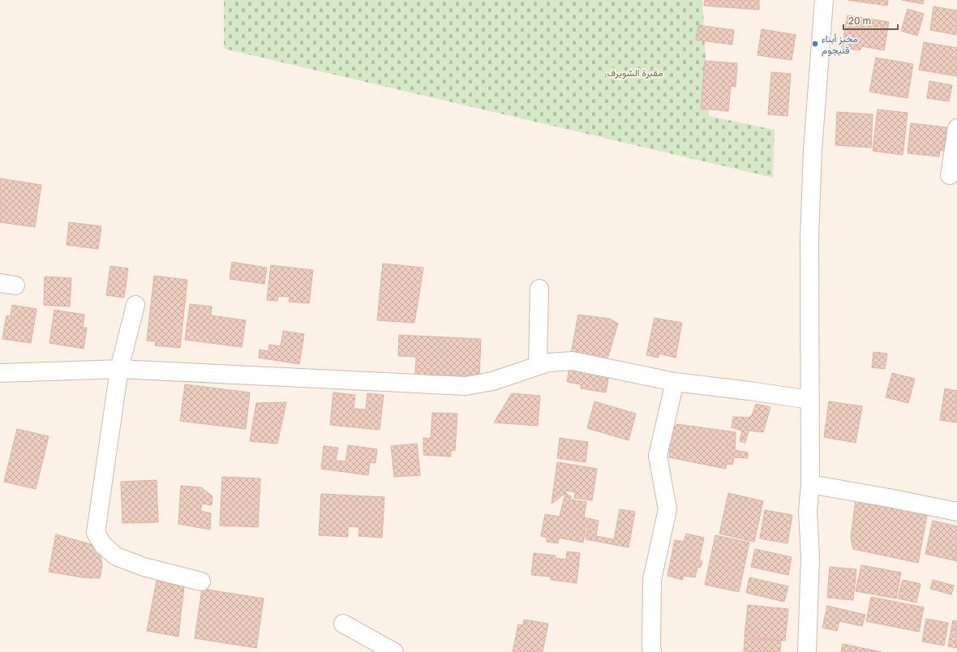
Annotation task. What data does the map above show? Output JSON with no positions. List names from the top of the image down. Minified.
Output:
{"parks":["مقبرة الشويرف"],"places":["مخبز أبناء قنيجوم"],"scale_bar":"20 m"}
